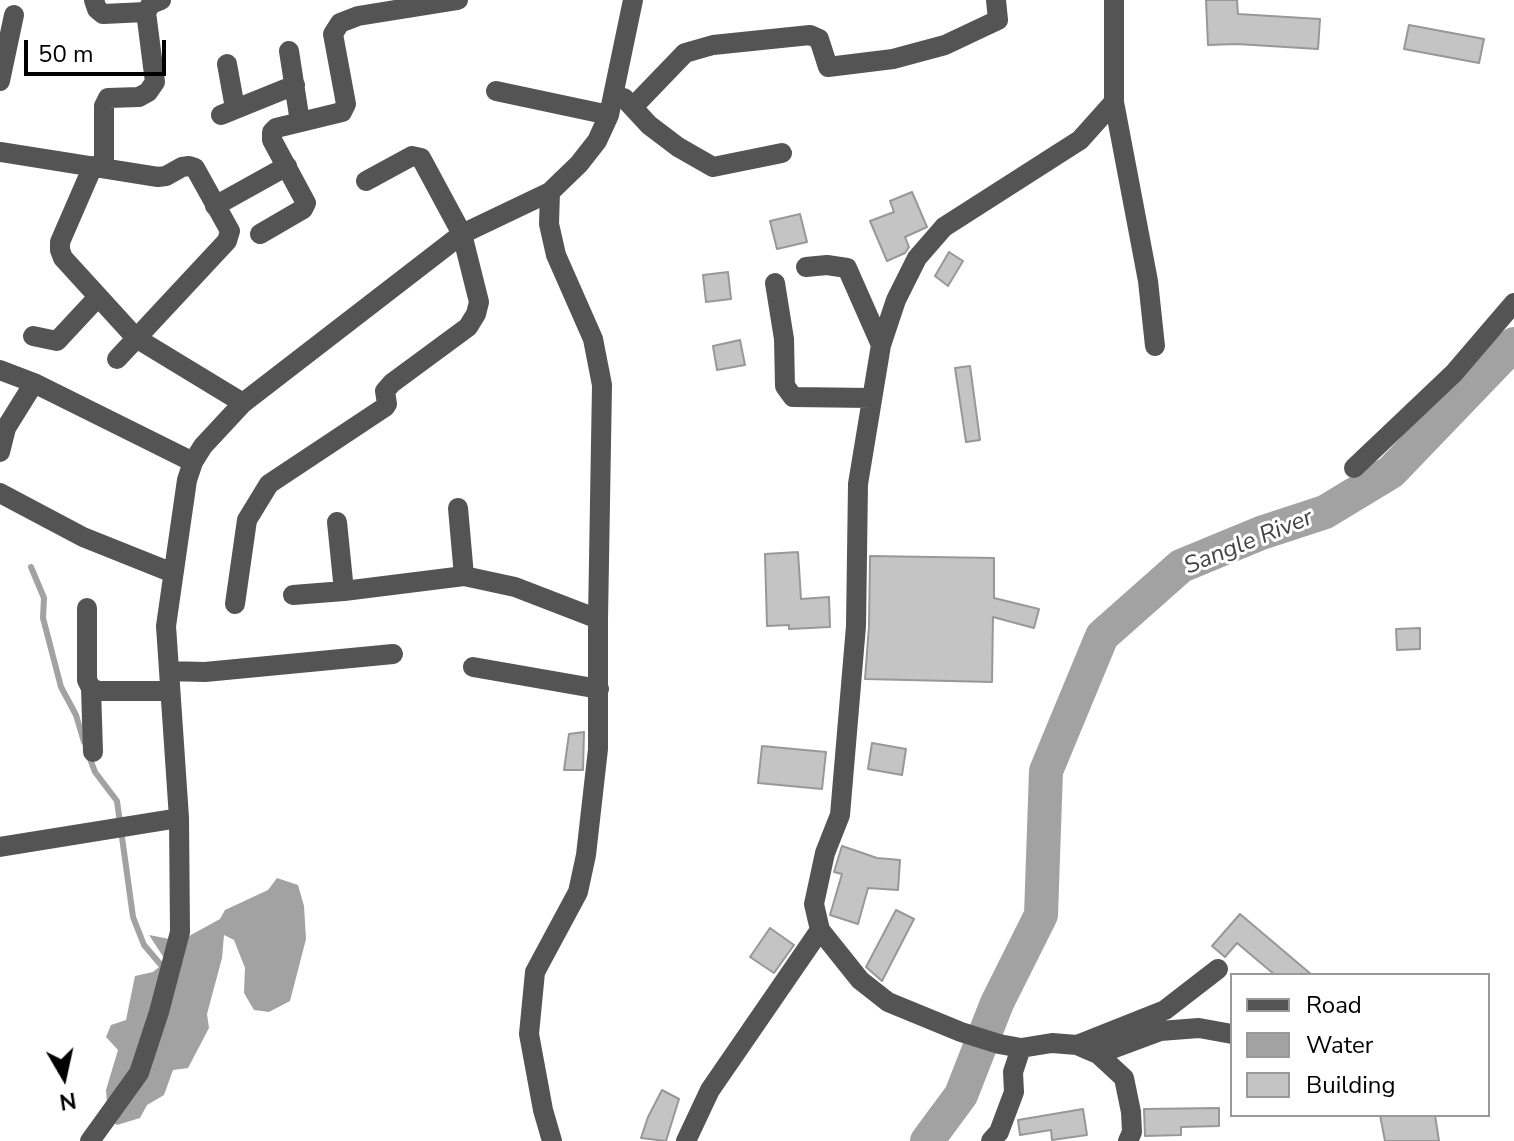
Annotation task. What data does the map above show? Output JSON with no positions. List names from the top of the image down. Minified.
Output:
{"water":["Sangle River"],"legend":["Road","Water","Building"],"scale_bar":"50 m","north":"bottom"}
